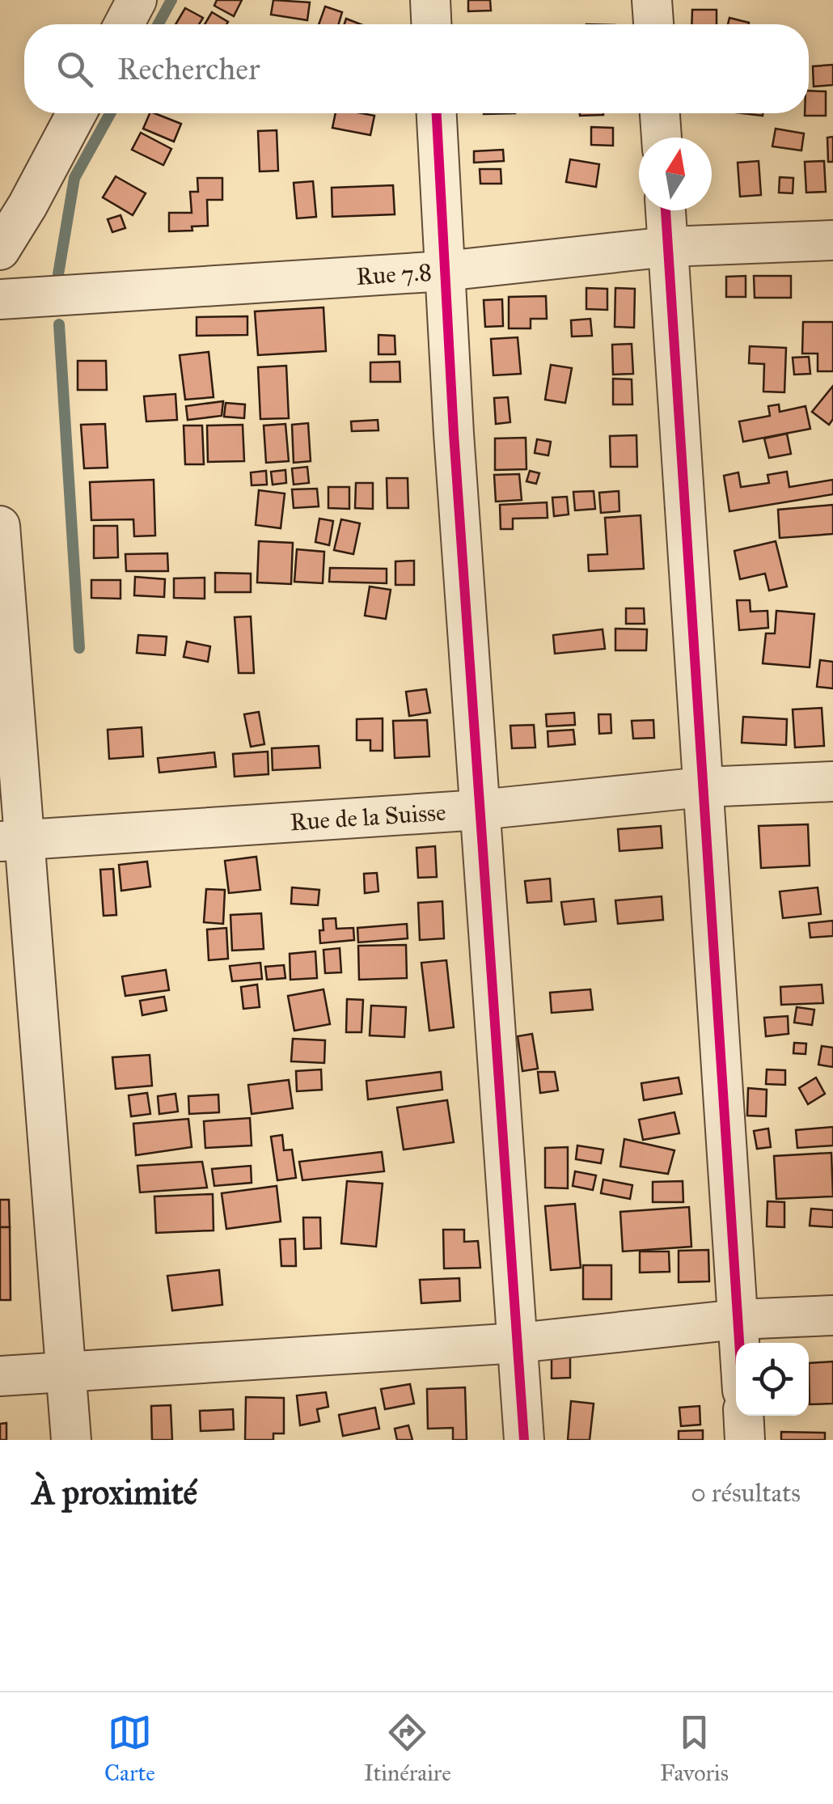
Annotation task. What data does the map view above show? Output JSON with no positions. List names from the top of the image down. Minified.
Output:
{"streets":{"street":["Rue 7.8","Rue de la Suisse"]},"north":"top","page":{"search":"Rechercher","heading":["À proximité","0 résultats"],"nav":["Carte","Itinéraire","Favoris"]}}
